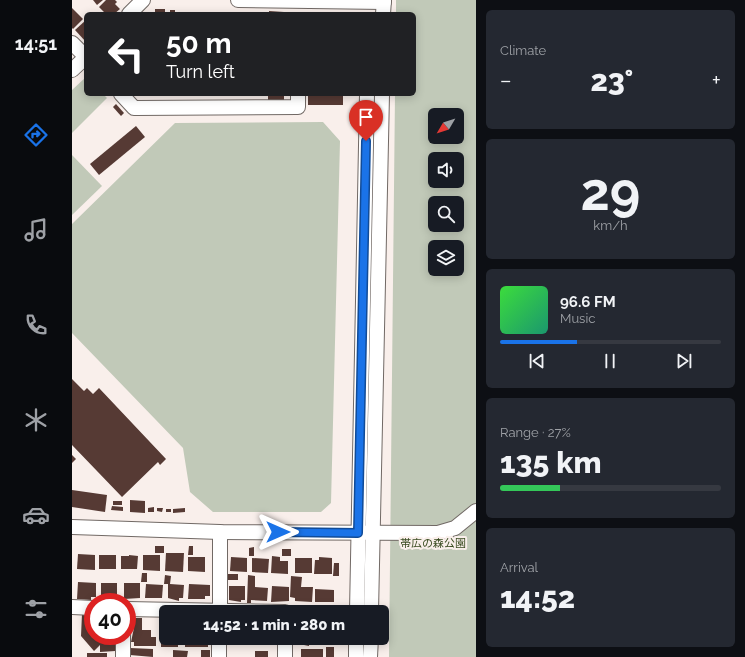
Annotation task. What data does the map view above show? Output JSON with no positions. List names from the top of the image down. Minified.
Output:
{"parks":["帯広の森公園"],"north":"bottom left","page":{"tabs":"14:51","tile":["Climate",["29","km/h"],["Range · 27%","135 km"],["Arrival","14:52"]],"turn":["50 m","Turn left"],"heat":["−","23°","+"],"song":["96.6 FM","Music"],"limit":"40","trip":"14:52 · 1 min · 280 m"}}
